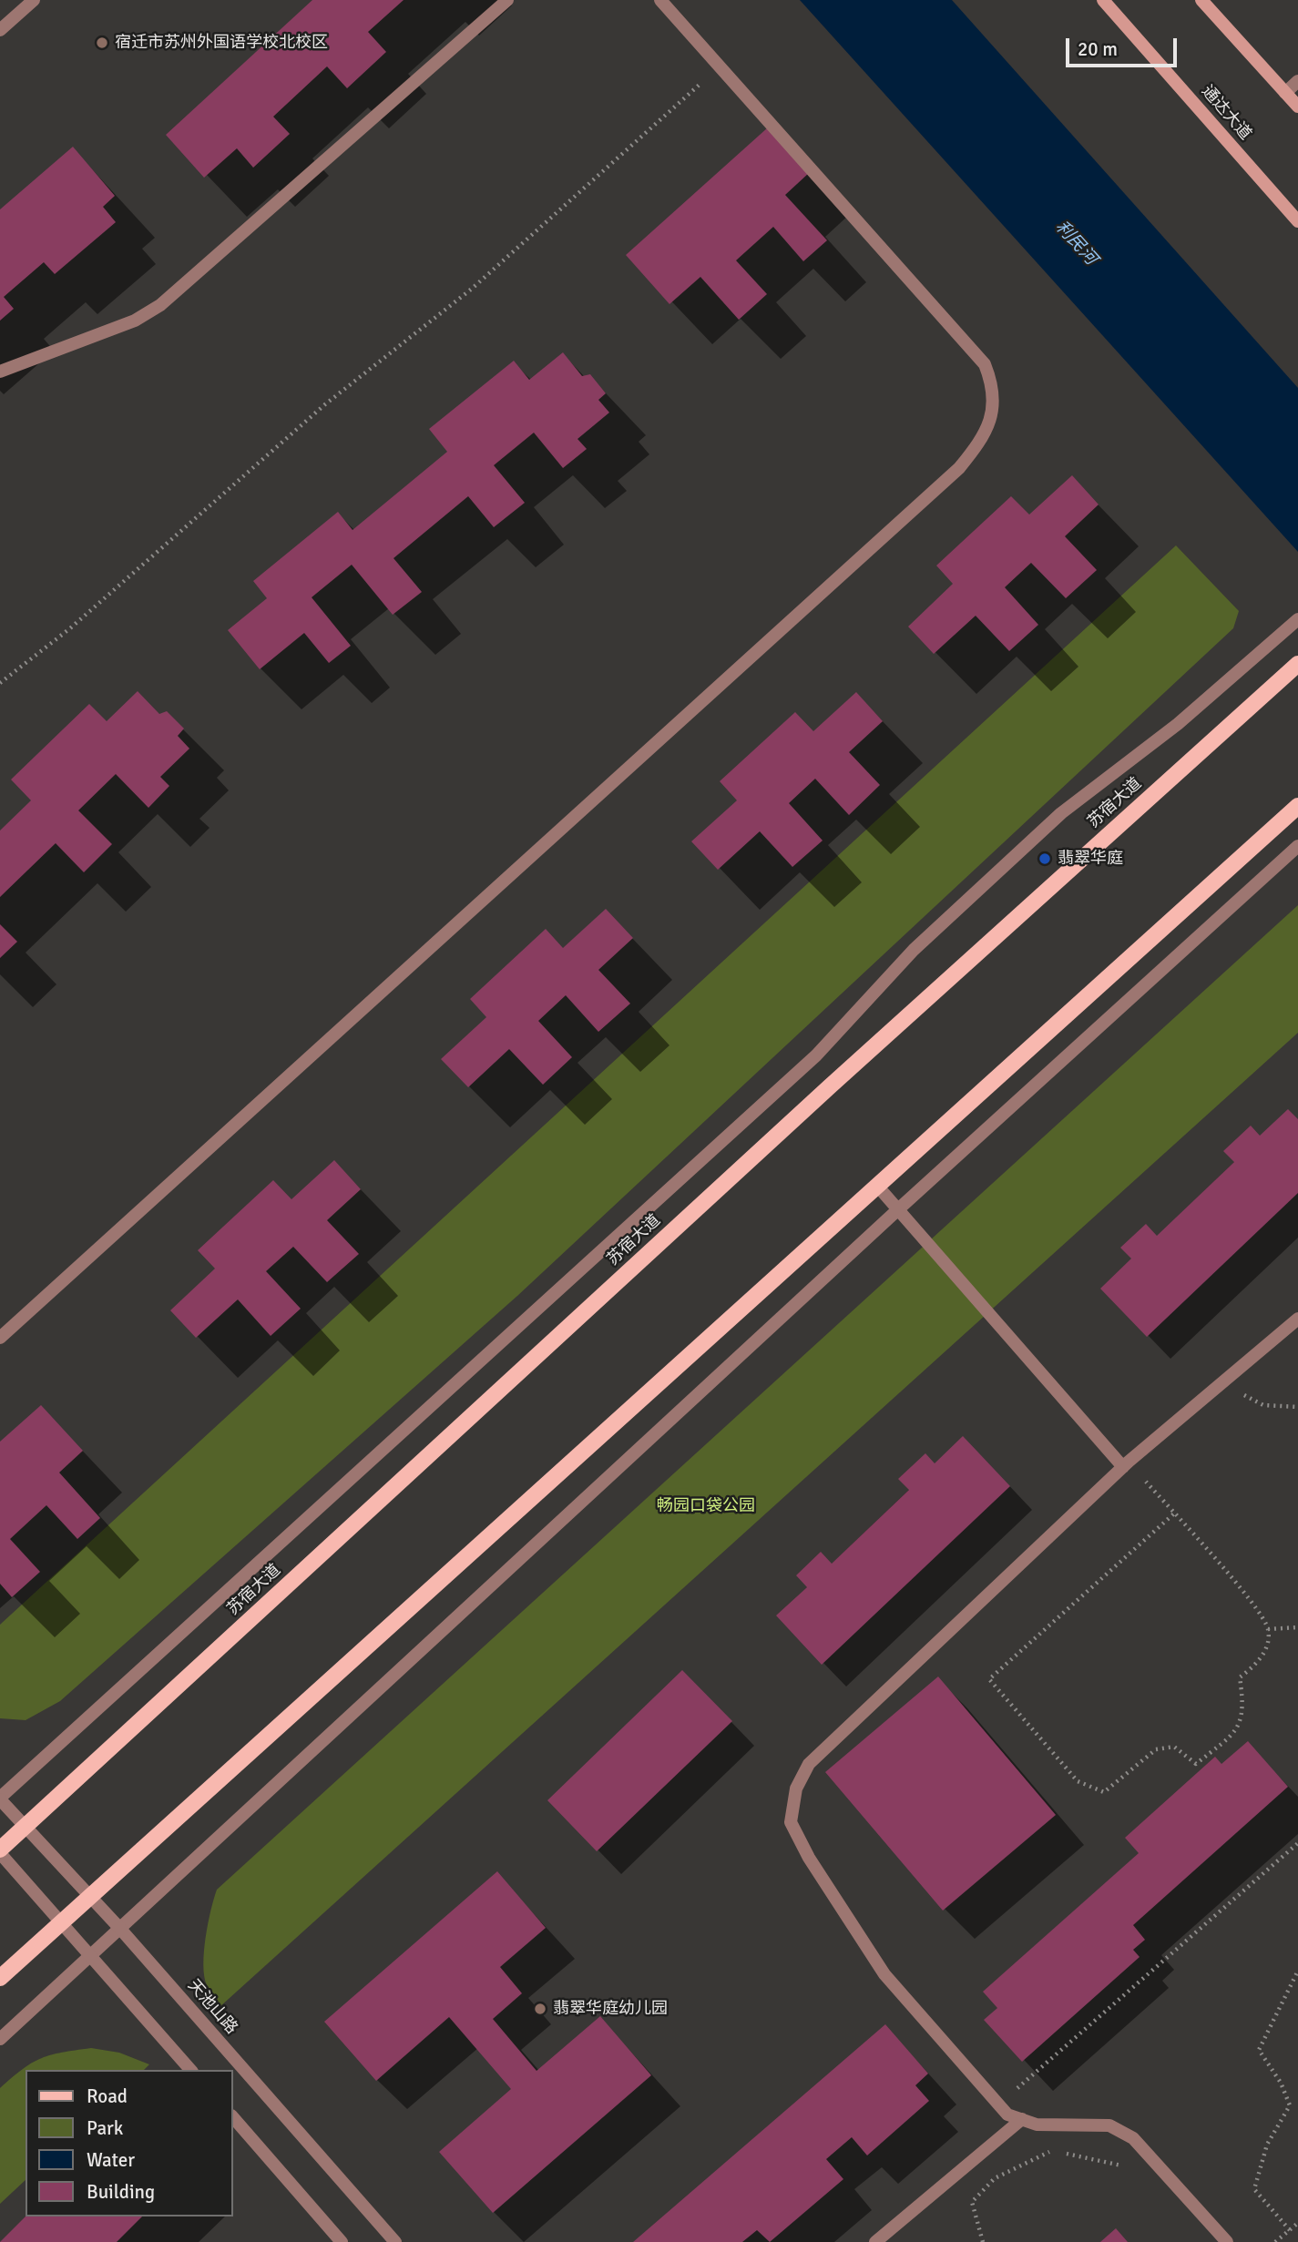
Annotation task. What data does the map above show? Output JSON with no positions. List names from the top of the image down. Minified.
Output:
{"streets":{"main road":["通达大道","苏宿大道"],"street":["天池山路"]},"crossings":[["苏宿大道","天池山路"]],"water":["利民河"],"parks":["畅园口袋公园"],"places":["宿迁市苏州外国语学校北校区","翡翠华庭","翡翠华庭幼儿园"],"legend":["Road","Park","Water","Building"],"scale_bar":"20 m"}
